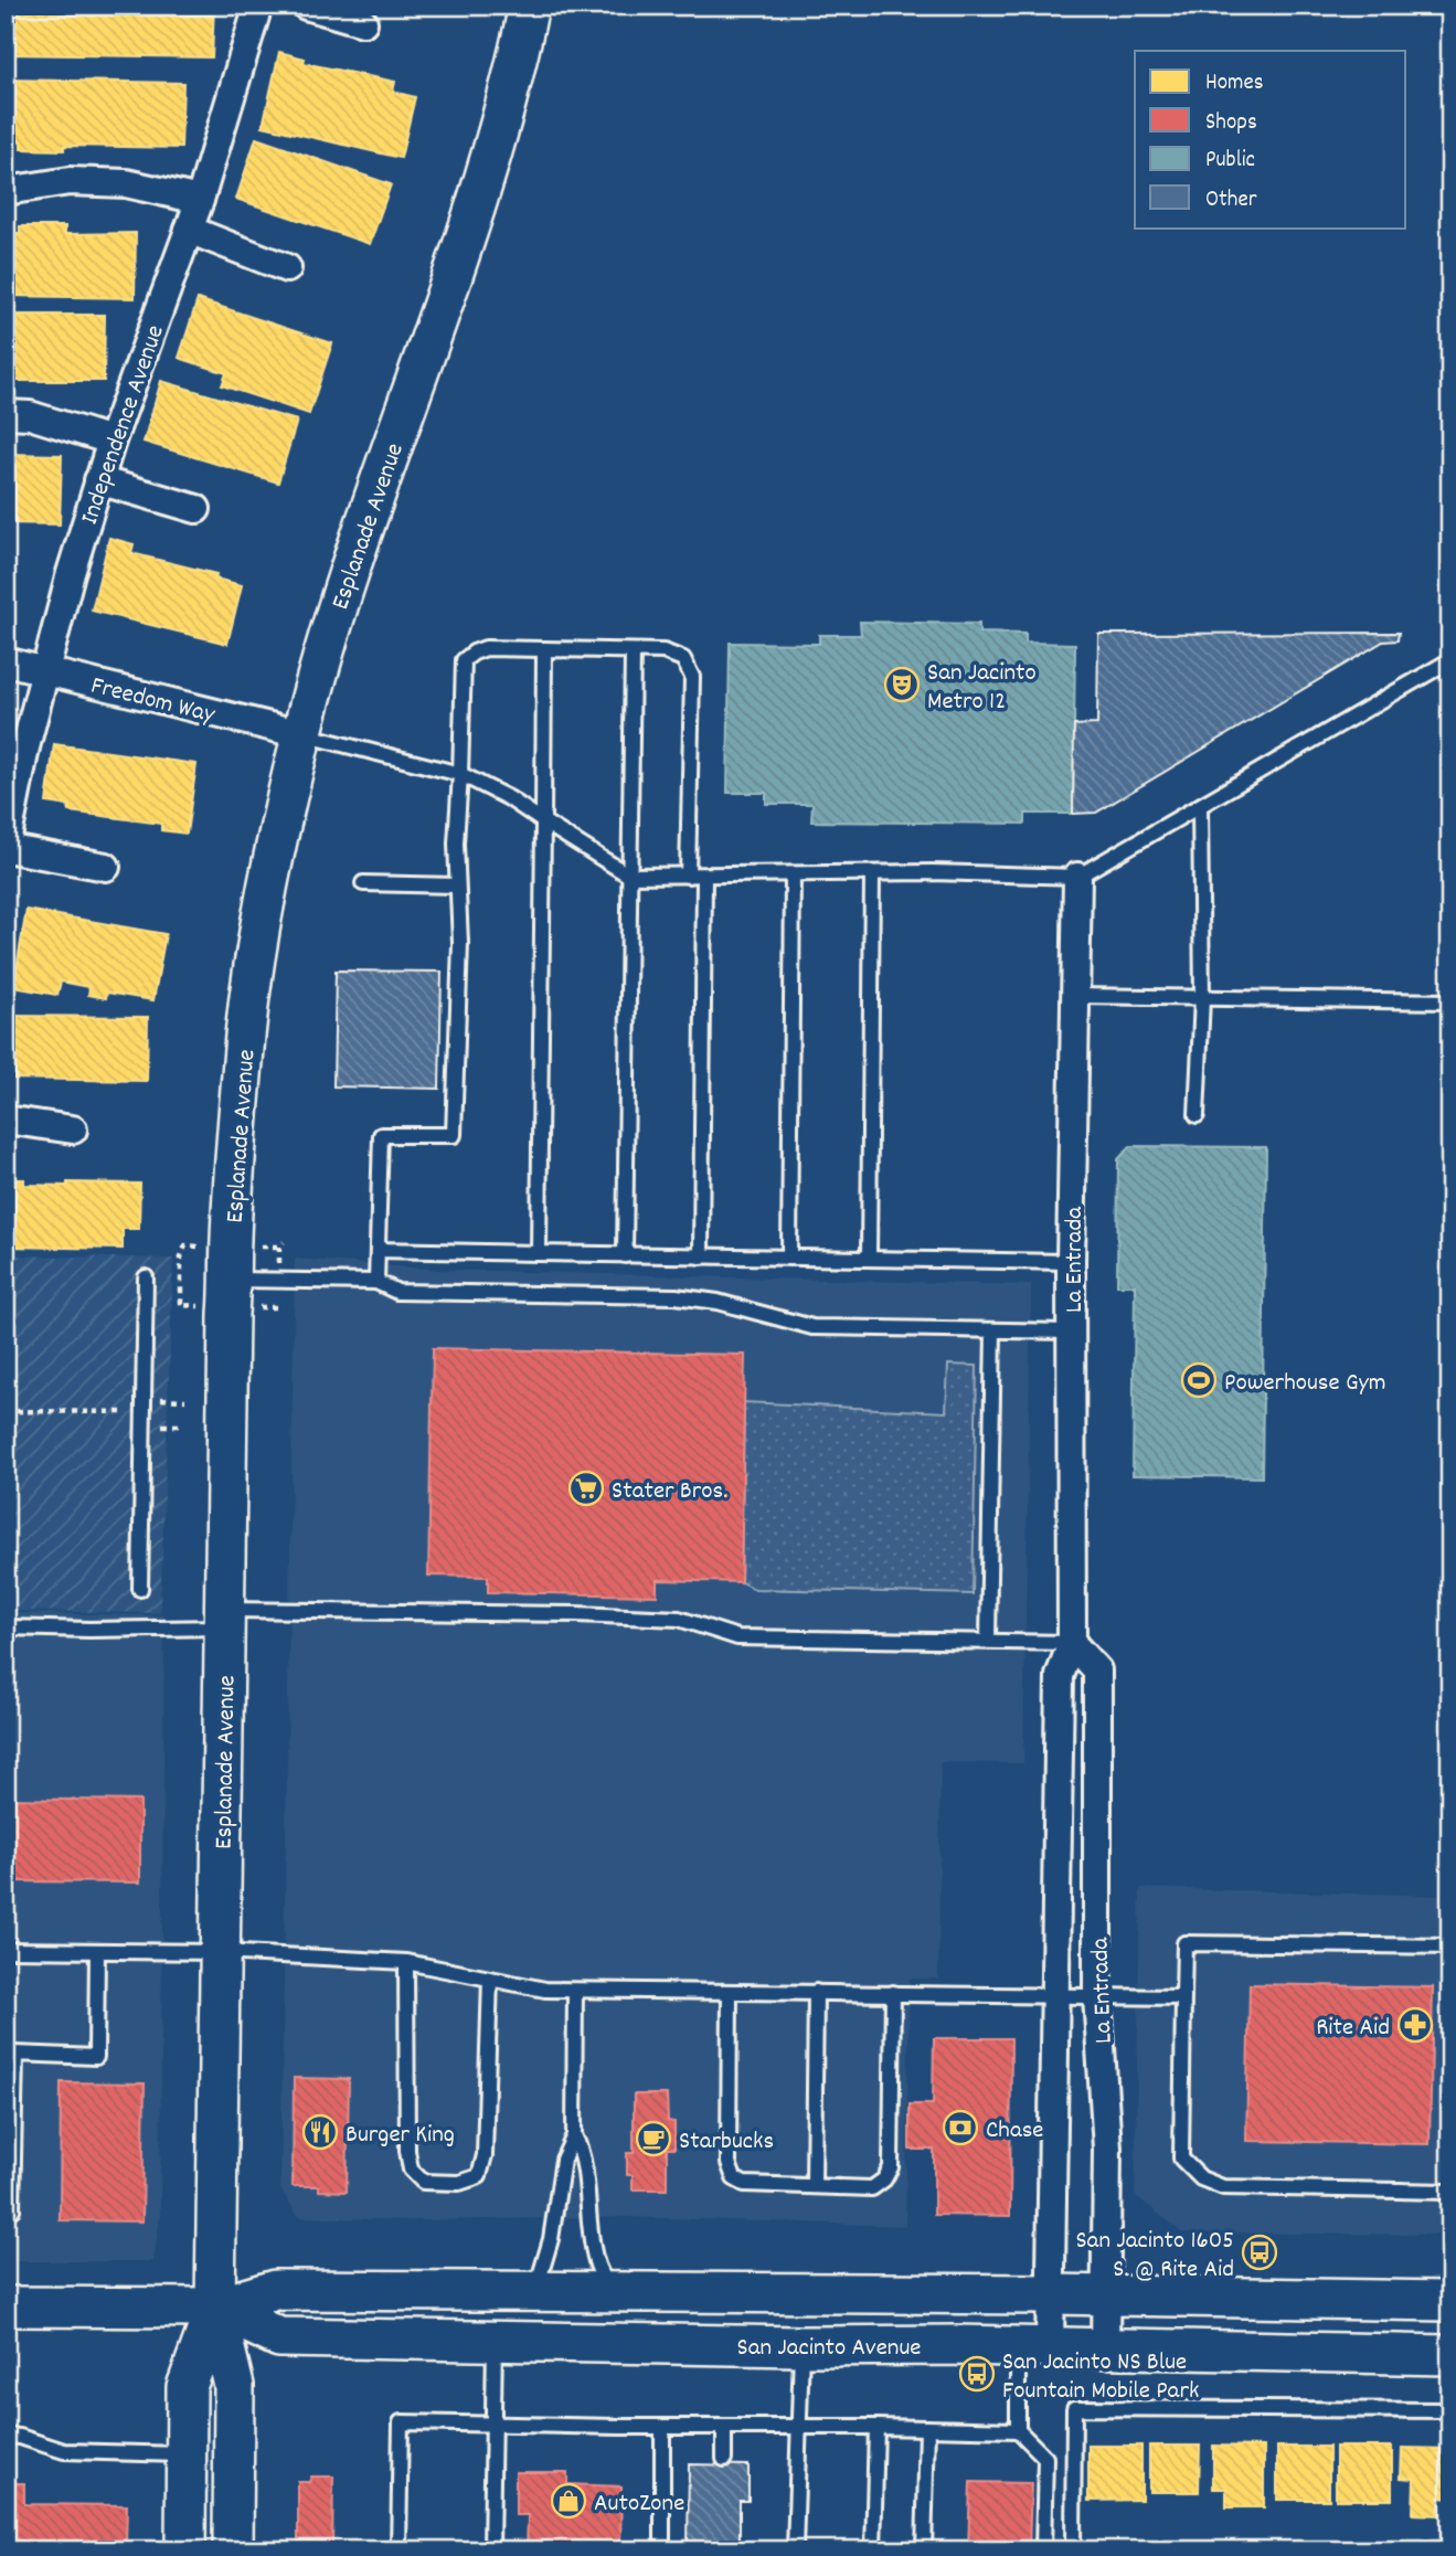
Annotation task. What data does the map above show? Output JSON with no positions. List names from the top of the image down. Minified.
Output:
{"streets":{"main road":["Esplanade Avenue","San Jacinto Avenue"],"street":["Independence Avenue","Freedom Way","La Entrada"]},"crossings":[["Independence Avenue","Freedom Way"],["Esplanade Avenue","Freedom Way"],["Esplanade Avenue","San Jacinto Avenue"],["La Entrada","San Jacinto Avenue"]],"places":{"theatre":["San Jacinto Metro 12"],"sports":["Powerhouse Gym"],"supermarket":["Stater Bros."],"pharmacy":["Rite Aid"],"bank":["Chase"],"restaurant":["Burger King"],"cafe":["Starbucks"],"bus stop":["San Jacinto 1605 S. @ Rite Aid","San Jacinto NS Blue Fountain Mobile Park"],"shop":["AutoZone"]},"legend":["Homes","Shops","Public","Other"]}
